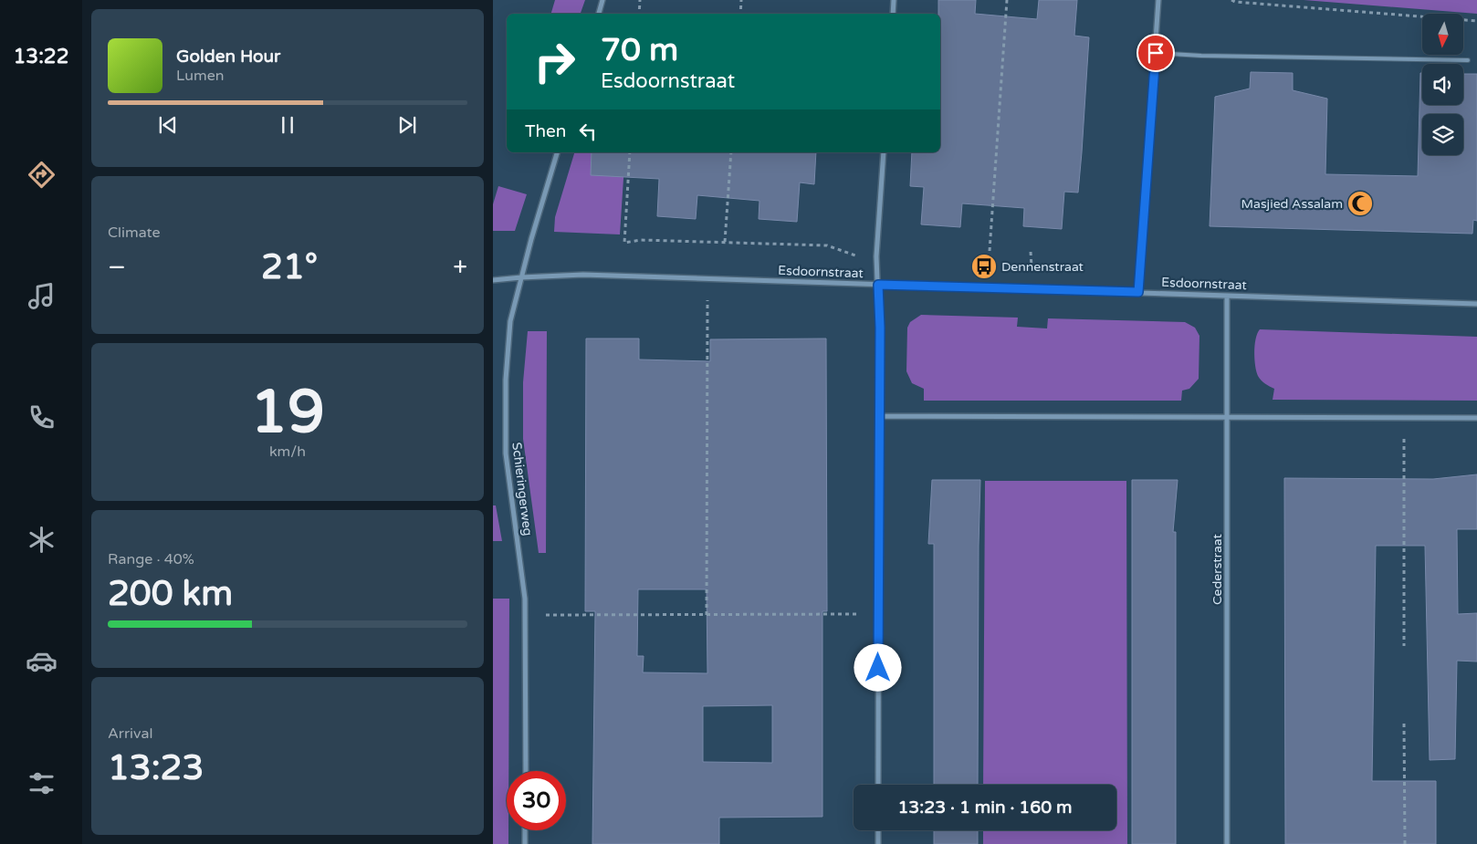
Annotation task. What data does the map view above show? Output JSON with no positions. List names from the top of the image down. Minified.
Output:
{"streets":{"street":["Esdoornstraat","Schieringerweg","Cederstraat"]},"crossings":[["Esdoornstraat","Schieringerweg"],["Esdoornstraat","Cederstraat"]],"places":{"mosque":["Masjied Assalam"],"bus stop":["Dennenstraat"]},"north":"bottom","page":{"tabs":"13:22","turn":["70 m","Esdoornstraat"],"song":["Golden Hour","Lumen"],"then":"Then","tile":["Climate",["19","km/h"],["Range · 40%","200 km"],["Arrival","13:23"]],"heat":["−","21°","+"],"limit":"30","trip":"13:23 · 1 min · 160 m"}}
